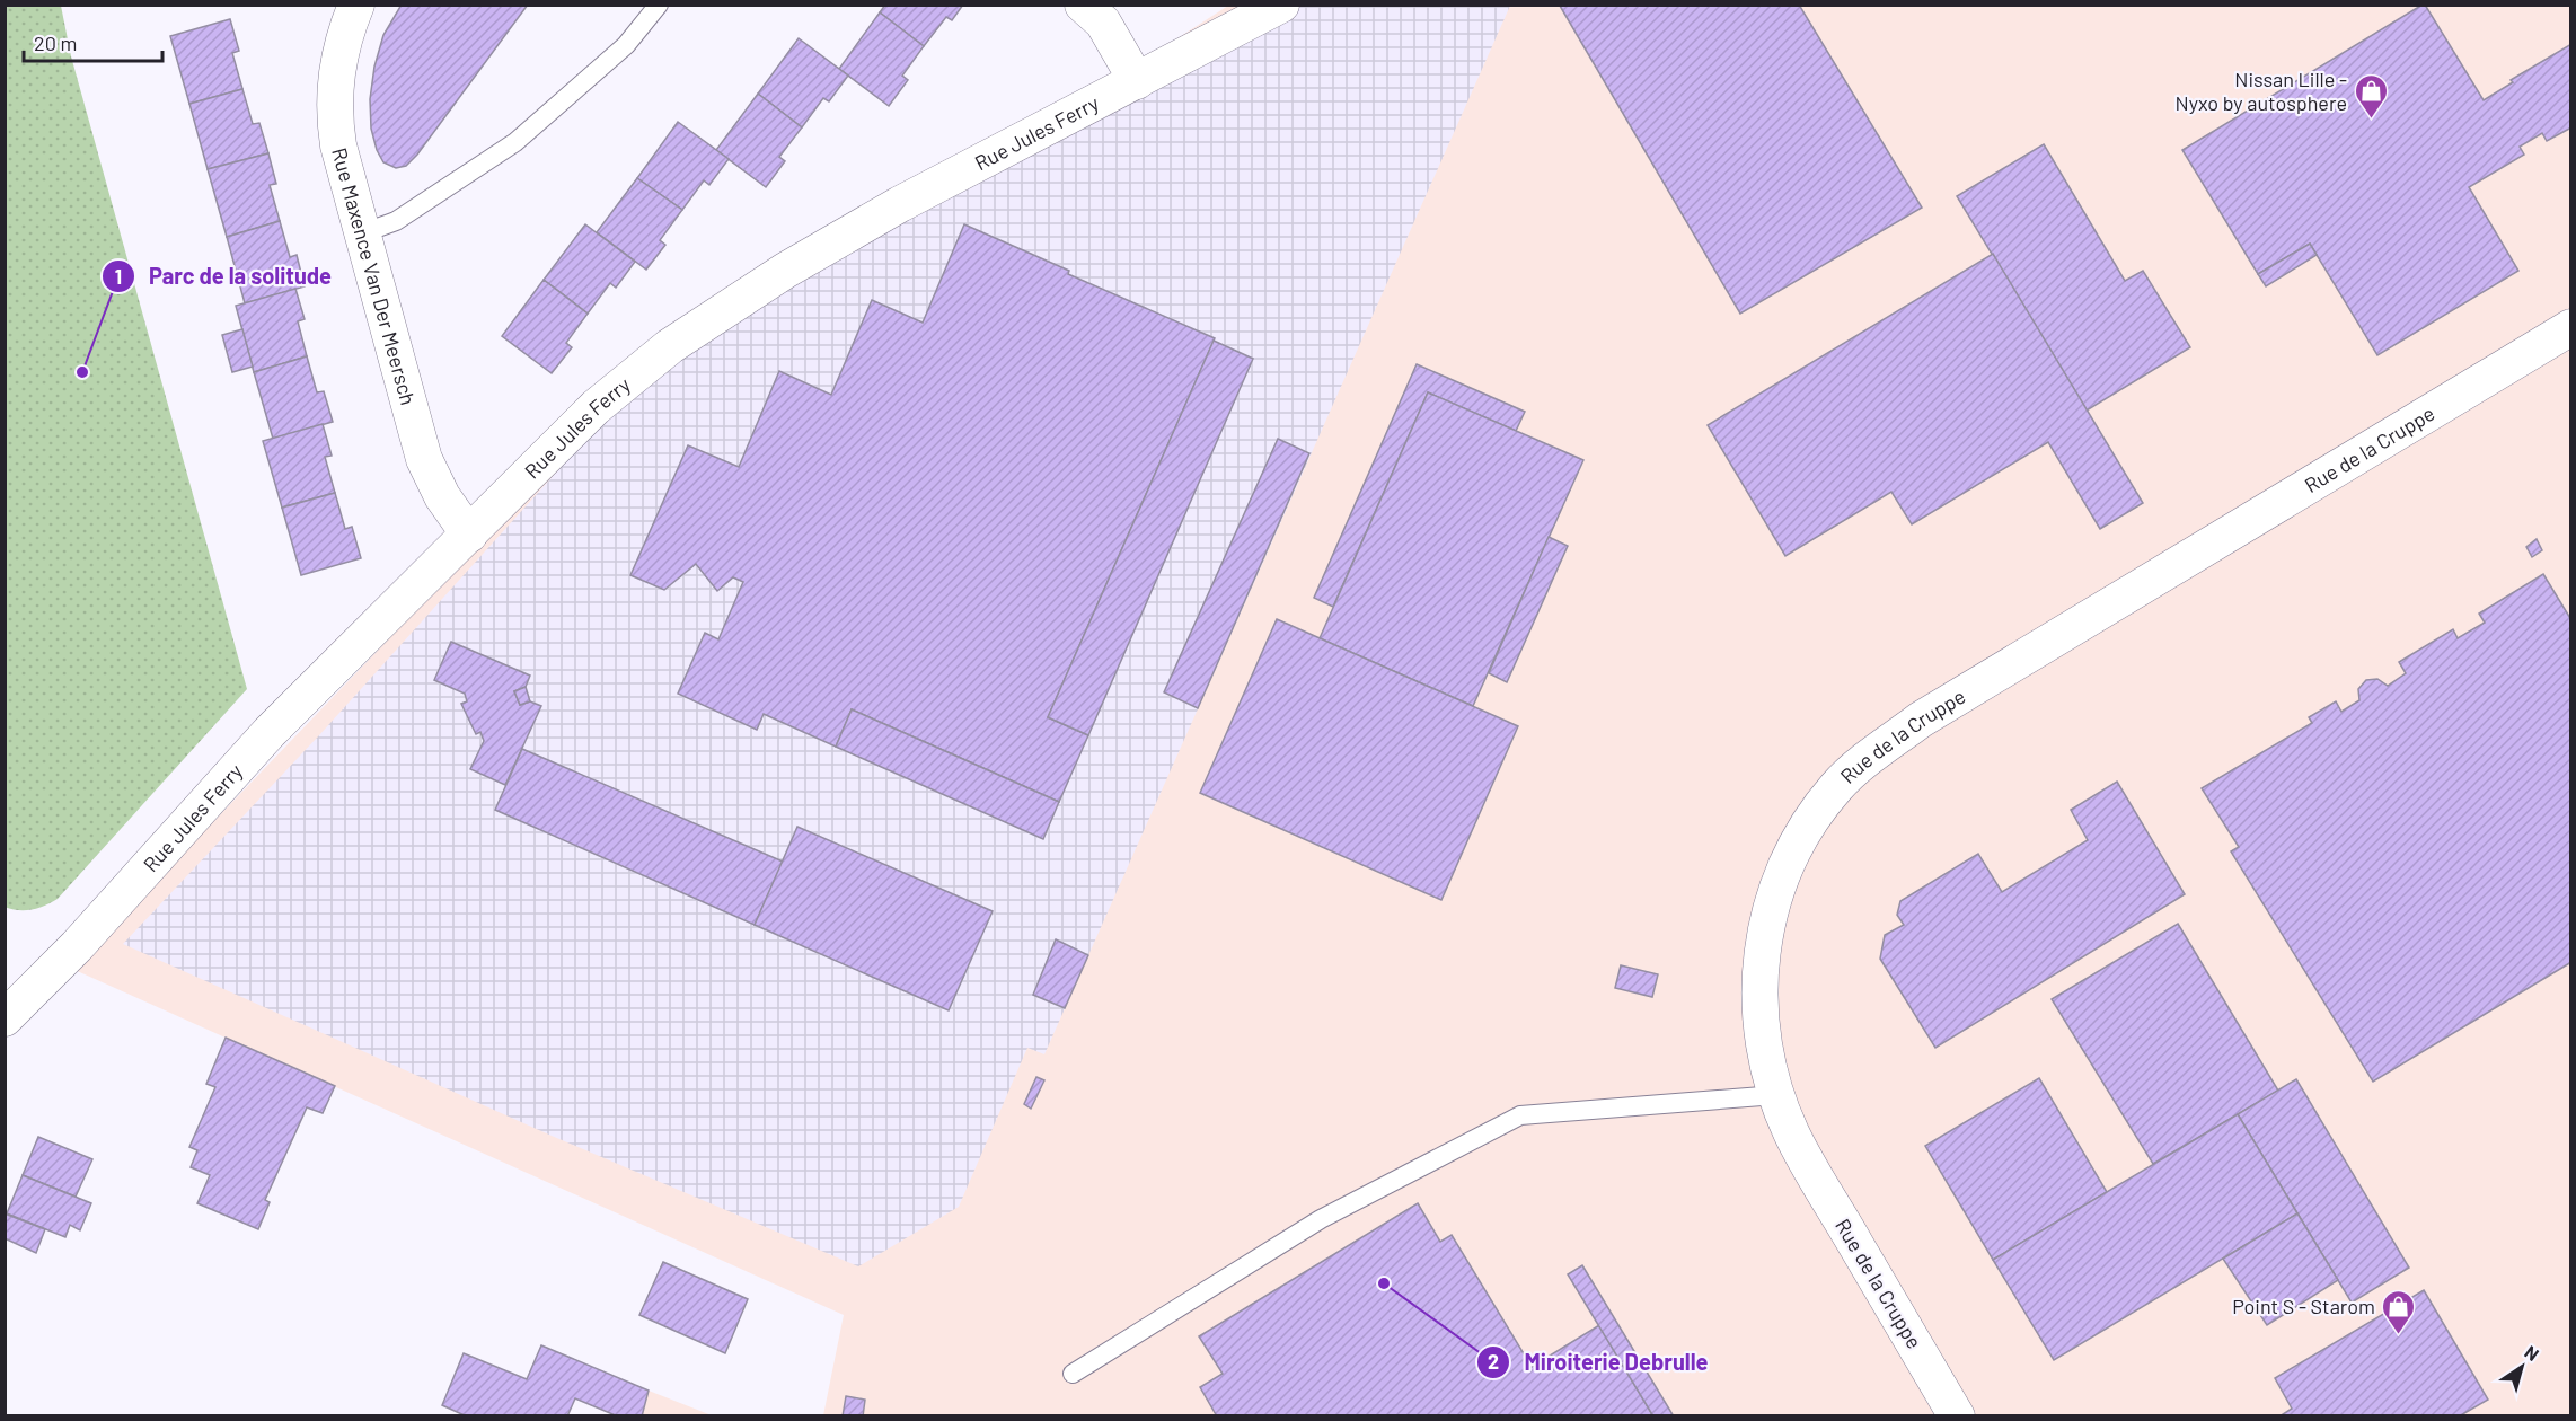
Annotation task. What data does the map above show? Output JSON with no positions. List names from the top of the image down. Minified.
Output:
{"streets":{"street":["Rue Jules Ferry","Rue Maxence Van Der Meersch","Rue de la Cruppe"]},"crossings":[["Rue Jules Ferry","Rue Maxence Van Der Meersch"]],"places":{"shop":["Nissan Lille - Nyxo by autosphere","Point S - Starom"],"other":["Parc de la solitude","Miroiterie Debrulle"]},"scale_bar":"20 m","north":"top right"}
